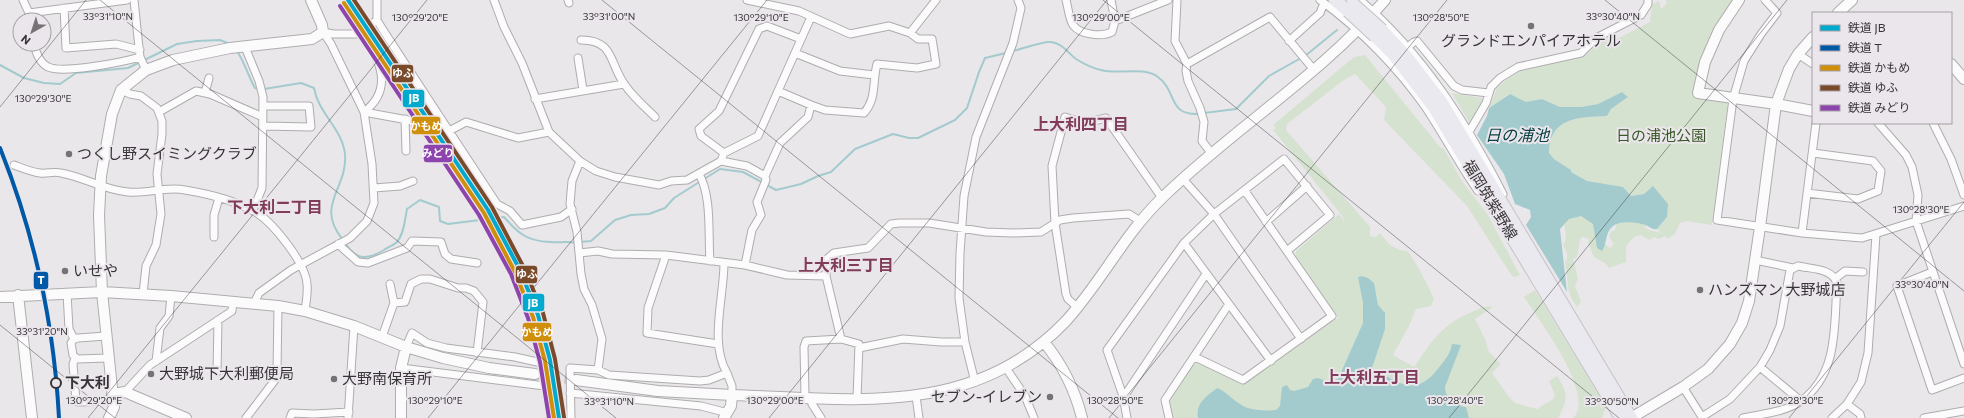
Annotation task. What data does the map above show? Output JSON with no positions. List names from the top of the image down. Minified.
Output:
{"streets":{"main road":["福岡筑紫野線"]},"districts":["上大利四丁目","下大利二丁目","上大利三丁目","上大利五丁目"],"water":["日の浦池"],"parks":["日の浦池公園"],"places":["グランドエンパイアホテル","つくし野スイミングクラブ","いせや","ハンズマン 大野城店","大野城下大利郵便局","大野南保育所","下大利","セブン-イレブン"],"lines":["rail line JB","rail line ゆふ","rail line かもめ","rail line みどり","rail line T"],"legend":["鉄道 JB","鉄道 T","鉄道 かもめ","鉄道 ゆふ","鉄道 みどり"],"north":"bottom left","coordinates":["33°30'40\"N","33°31'10\"N","33°31'00\"N","130°29'20\"E","130°29'10\"E","130°29'00\"E","130°28'50\"E","130°29'30\"E","130°28'30\"E","33°31'20\"N","130°28'40\"E","33°30'50\"N"]}
